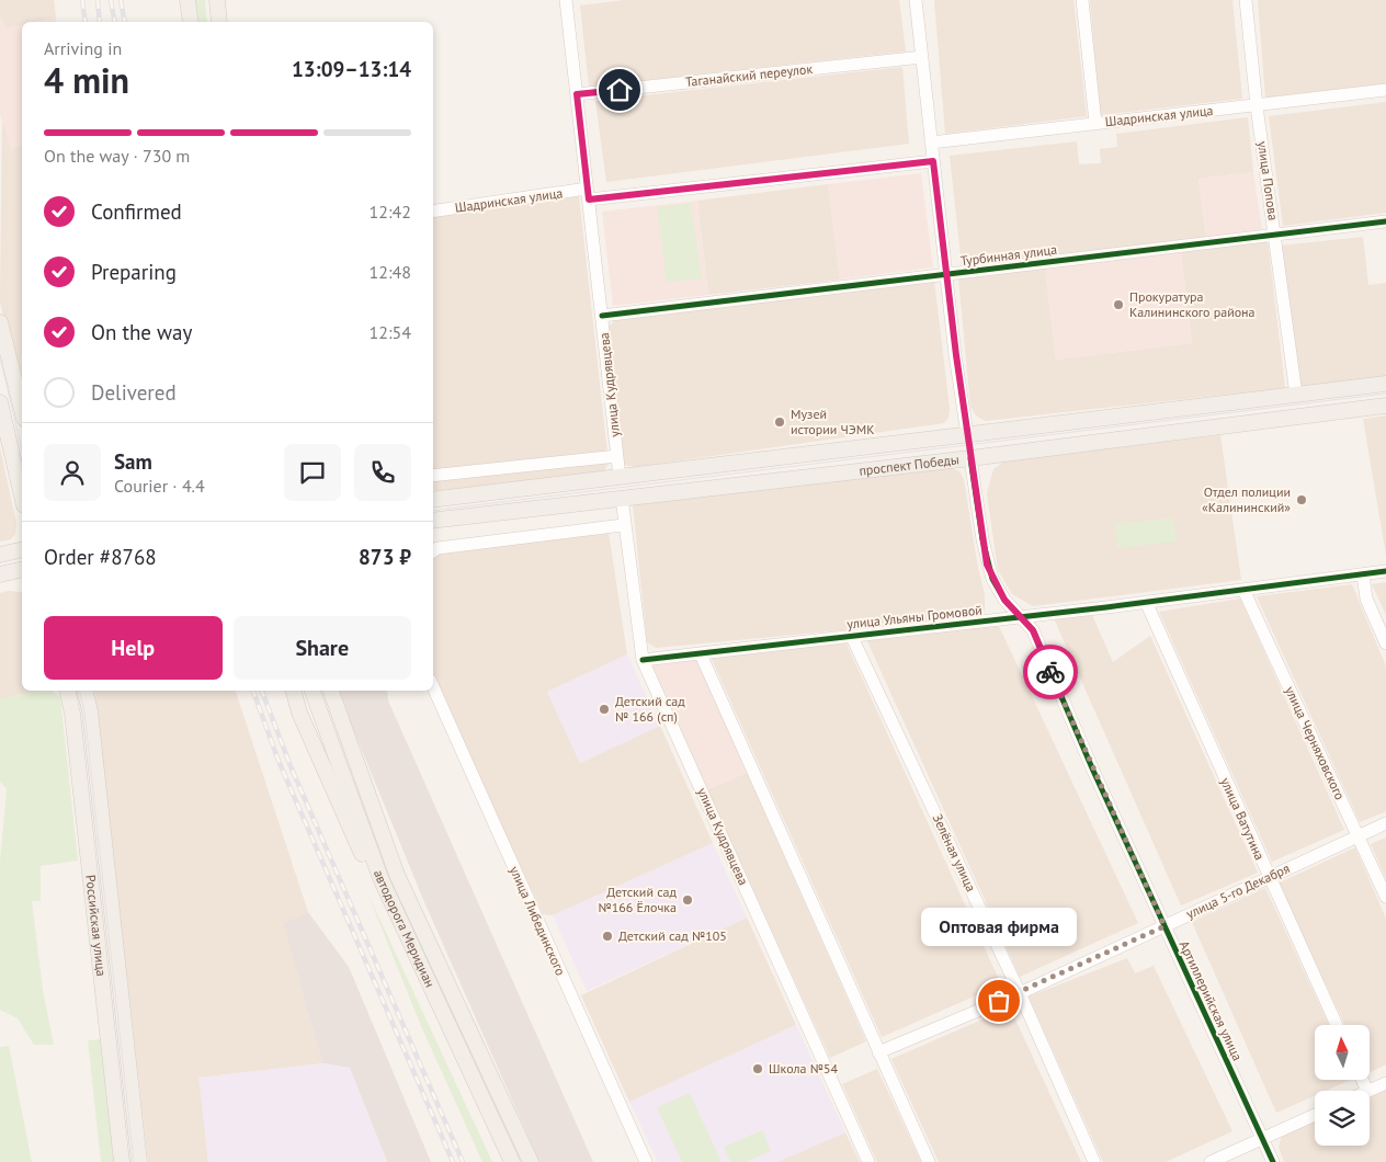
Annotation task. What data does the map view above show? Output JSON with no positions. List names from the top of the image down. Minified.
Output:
{"streets":{"main road":["проспект Победы","Российская улица","автодорога Меридиан","Артиллерийская улица"],"street":["Таганайский переулок","Шадринская улица","улица Попова","Турбинная улица","улица Кудрявцева","улица Ульяны Громовой","улица Черняховского","улица Ватутина","Зелёная улица","улица 5-го Декабря","улица Либединского"]},"crossings":[["Таганайский переулок","улица Кудрявцева"],["Таганайский переулок","Артиллерийская улица"],["Шадринская улица","улица Попова"],["Шадринская улица","улица Кудрявцева"],["Шадринская улица","Артиллерийская улица"],["улица Попова","Турбинная улица"],["улица Попова","проспект Победы"],["Турбинная улица","улица Кудрявцева"],["Турбинная улица","Артиллерийская улица"],["улица Кудрявцева","проспект Победы"],["улица Кудрявцева","улица Ульяны Громовой"],["проспект Победы","Артиллерийская улица"],["улица Ульяны Громовой","улица Черняховского"],["улица Ульяны Громовой","улица Ватутина"],["улица Ульяны Громовой","Зелёная улица"],["улица Ульяны Громовой","Артиллерийская улица"],["улица Черняховского","улица 5-го Декабря"],["улица Ватутина","улица 5-го Декабря"],["Зелёная улица","улица 5-го Декабря"],["улица 5-го Декабря","Артиллерийская улица"]],"places":["Прокуратура Калининского района","Музей истории ЧЭМК","Отдел полиции «Калининский»","Детский сад № 166 (сп)","Детский сад №166 Ёлочка","Детский сад №105","Оптовая фирма","Школа №54"],"north":"top","page":{"heading":["4 min","Arriving in","13:09–13:14"],"panel":["Sam","Courier · 4.4","Order #8768","873 ₽"],"bar":"On the way · 730 m","list":[["Confirmed","12:42"],["Preparing","12:48"],["On the way","12:54"],"Delivered"],"buttons":["Help","Share"],"bubble":"Оптовая фирма"}}
